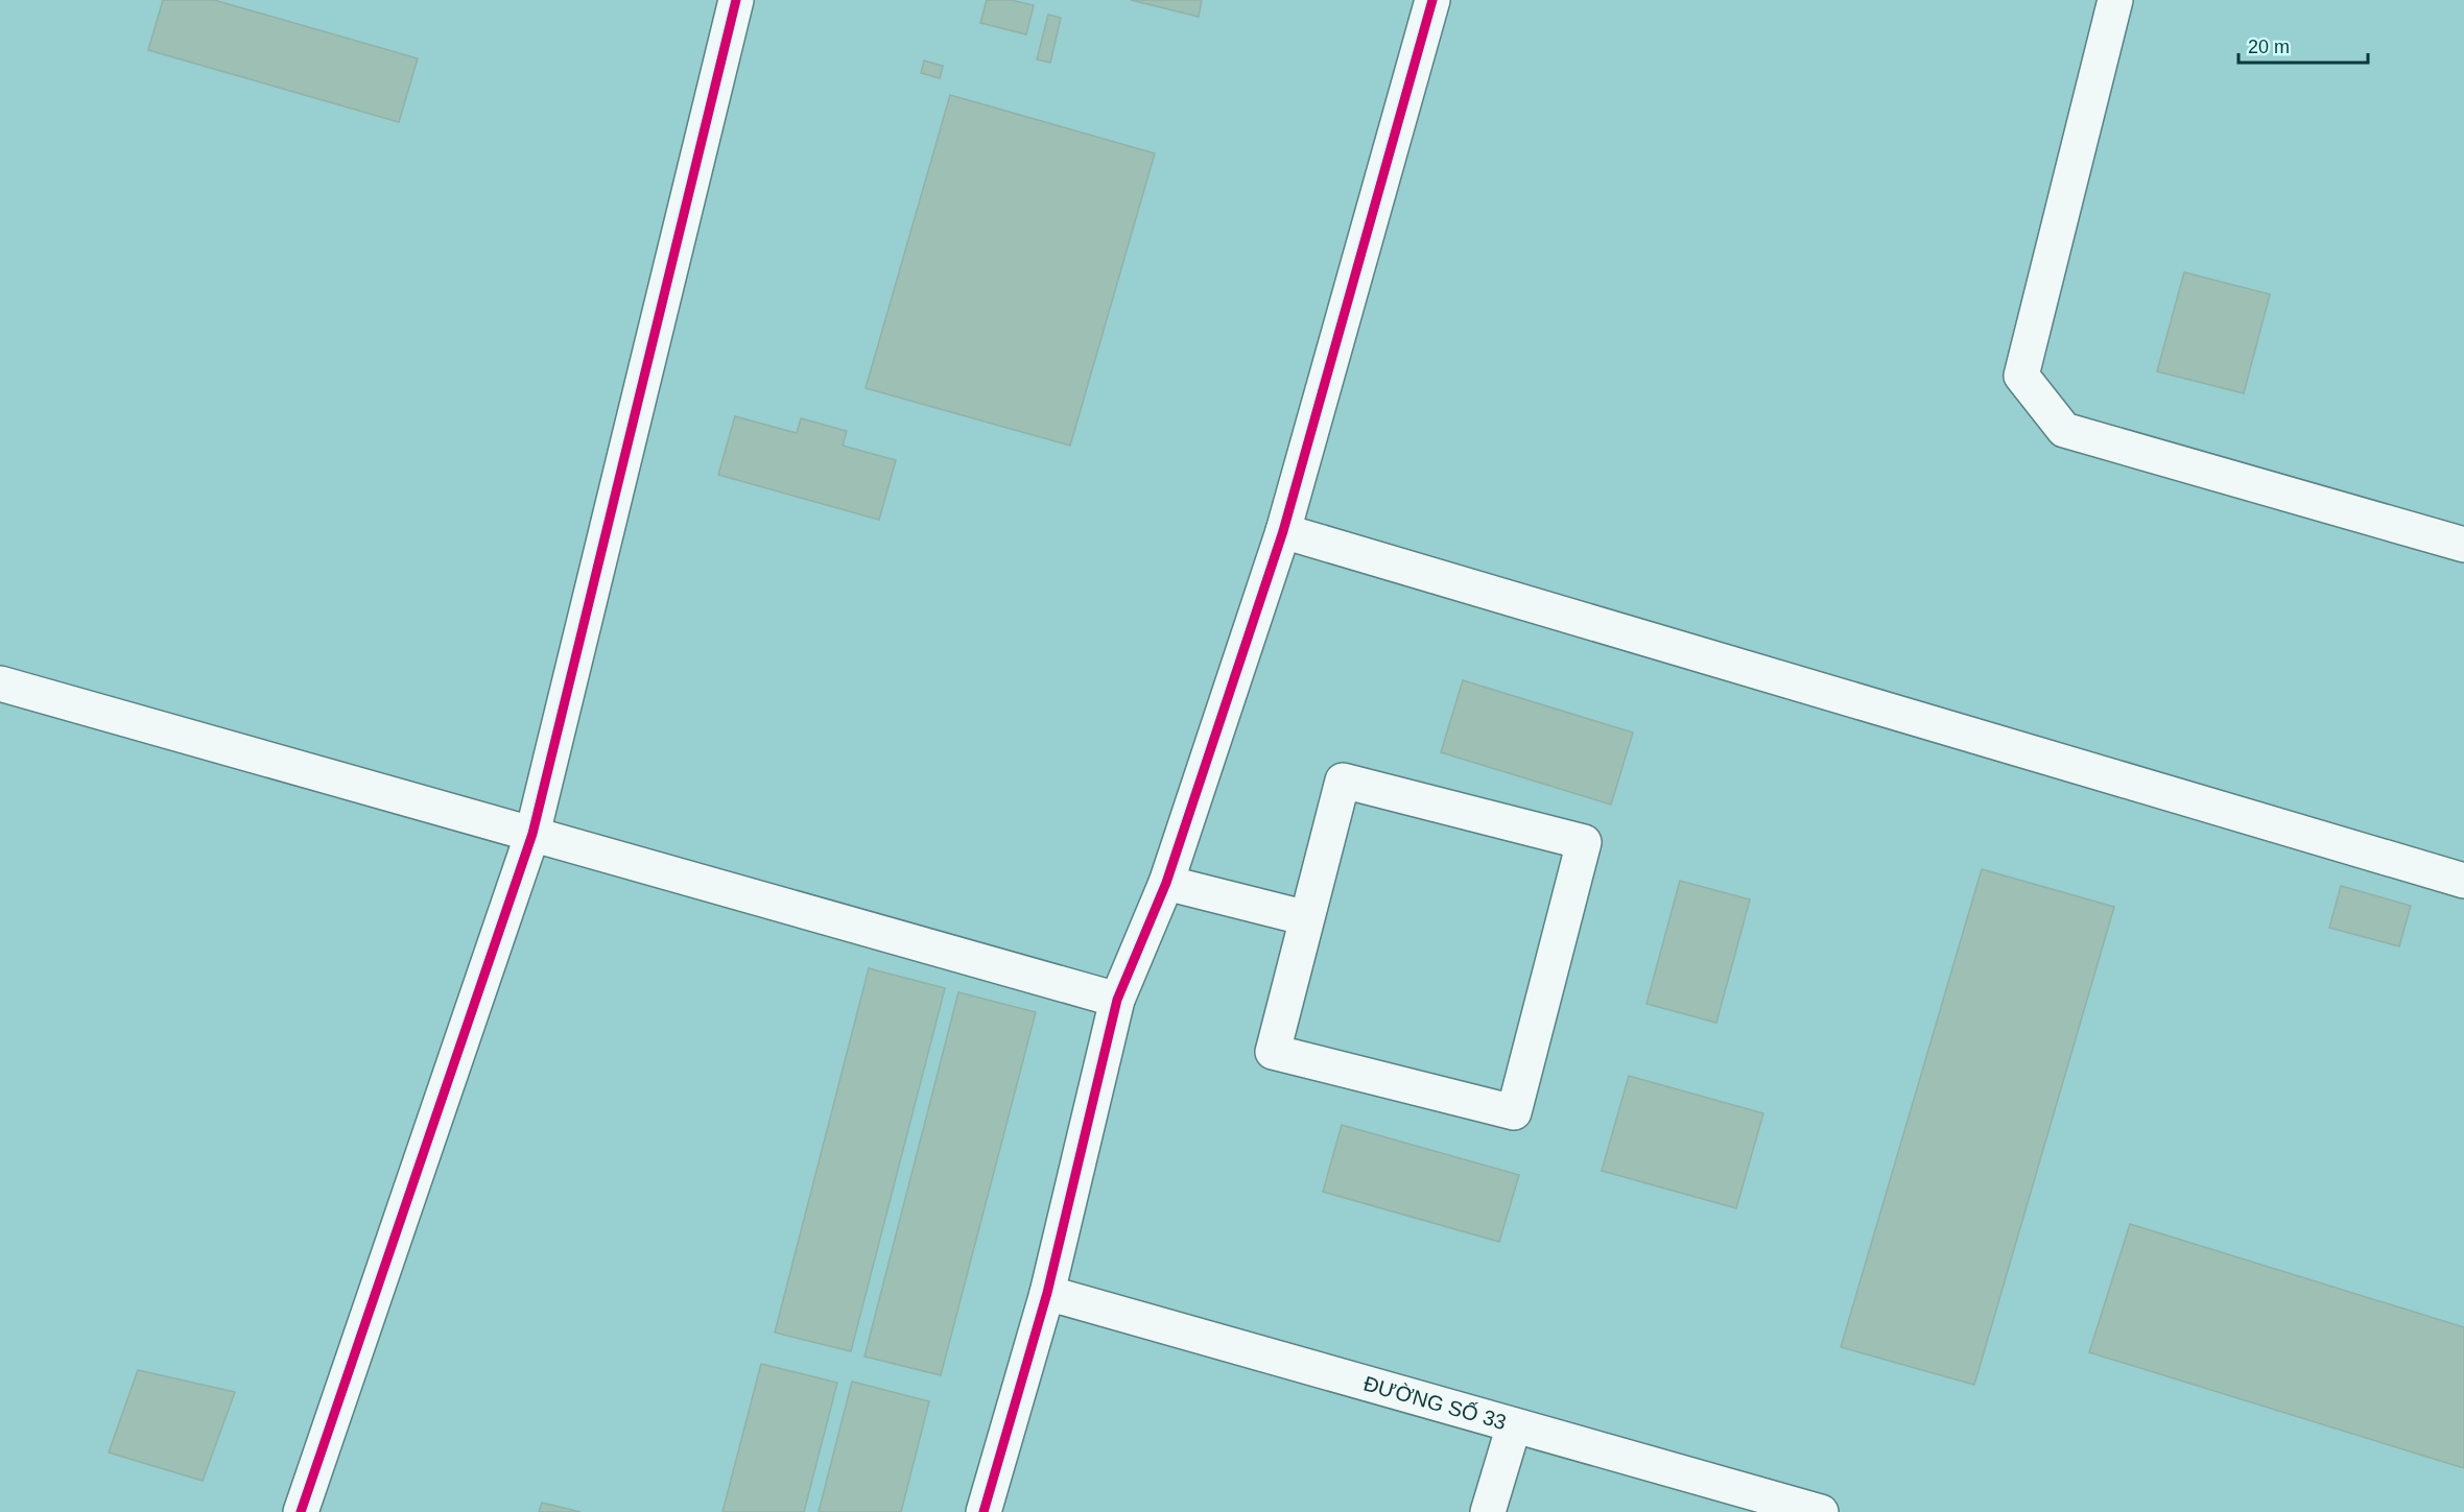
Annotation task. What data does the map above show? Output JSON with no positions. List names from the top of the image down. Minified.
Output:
{"streets":{"street":["ĐƯỜNG SỐ 33"]},"scale_bar":"20 m"}
